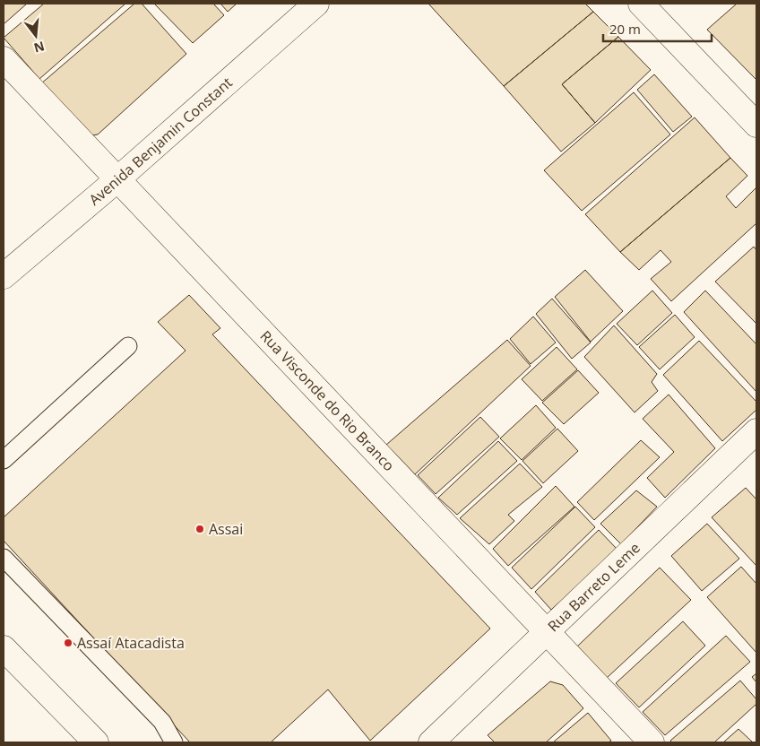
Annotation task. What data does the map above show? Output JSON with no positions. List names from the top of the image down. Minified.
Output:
{"streets":{"street":["Avenida Benjamin Constant","Rua Visconde do Rio Branco","Rua Barreto Leme"]},"crossings":[["Avenida Benjamin Constant","Rua Visconde do Rio Branco"],["Rua Visconde do Rio Branco","Rua Barreto Leme"]],"places":["Assai","Assaí Atacadista"],"scale_bar":"20 m","north":"bottom"}
